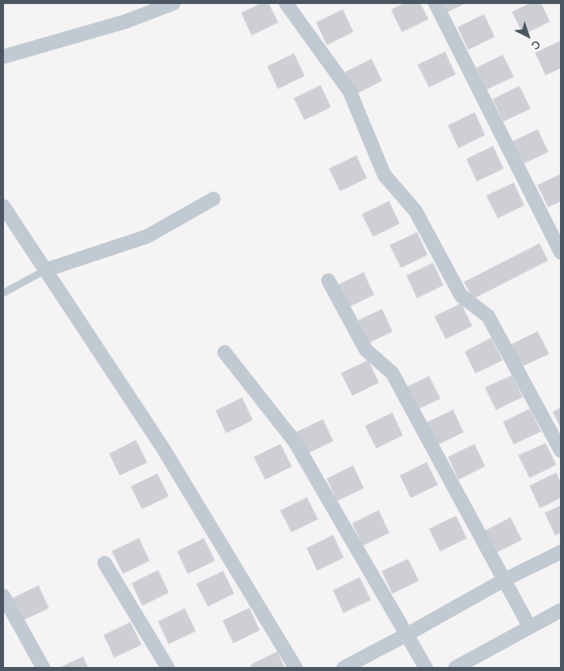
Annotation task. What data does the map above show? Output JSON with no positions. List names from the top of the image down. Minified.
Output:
{"north":"bottom right"}
